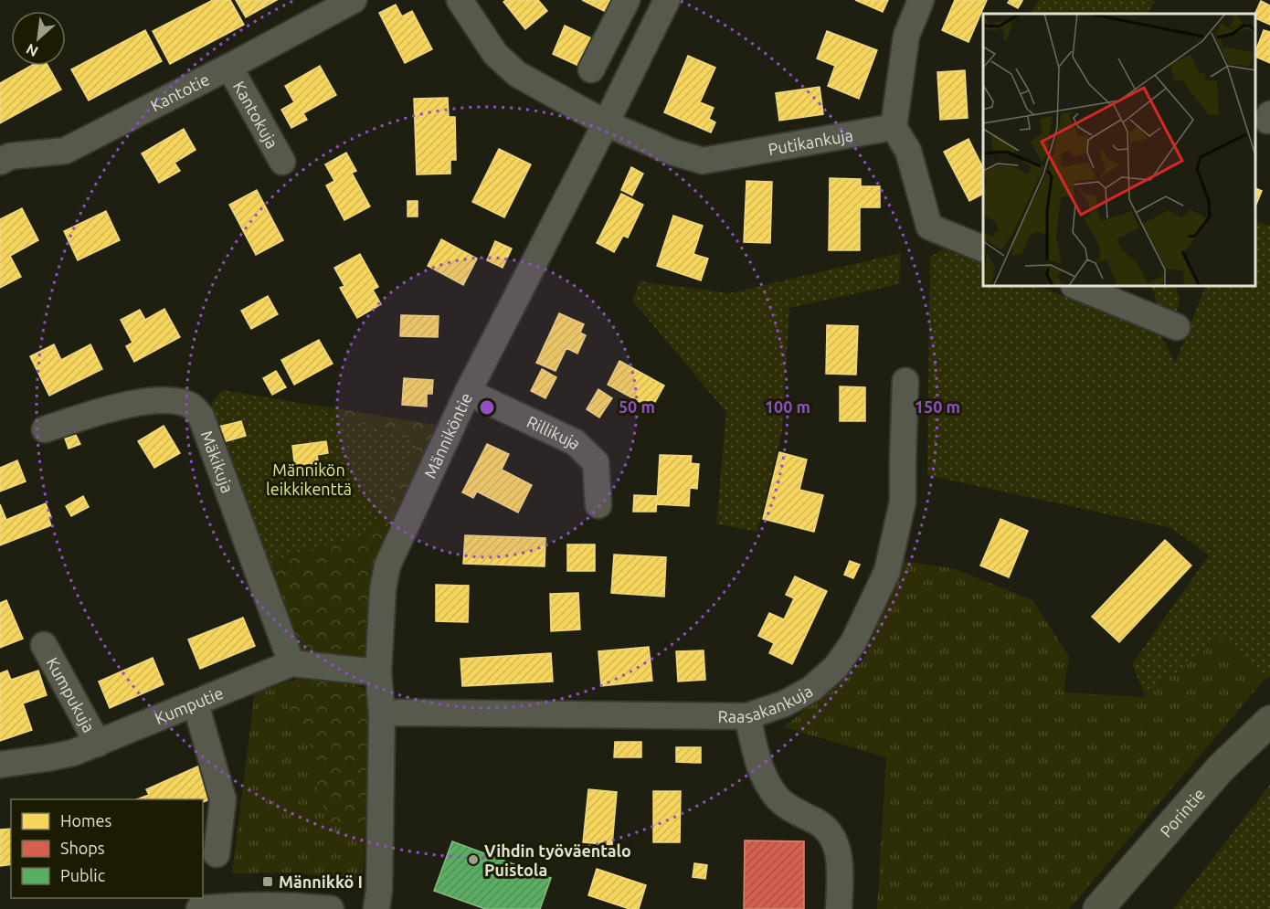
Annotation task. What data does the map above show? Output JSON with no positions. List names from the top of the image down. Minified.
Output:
{"streets":{"highway":["Porintie"],"street":["Kantotie","Kantokuja","Putikankuja","Rillikuja","Männiköntie","Mäkikuja","Kumpukuja","Raasakankuja","Kumputie"]},"crossings":[["Kantotie","Kantokuja"],["Putikankuja","Männiköntie"],["Rillikuja","Männiköntie"],["Männiköntie","Raasakankuja"],["Männiköntie","Kumputie"],["Mäkikuja","Kumputie"],["Kumpukuja","Kumputie"]],"parks":["Männikön leikkikenttä"],"places":{"other":["Vihdin työväentalo Puistola"],"transit":["Männikkö I"]},"legend":["Homes","Shops","Public"],"north":"bottom left","rings":["50 m","100 m","150 m"]}
